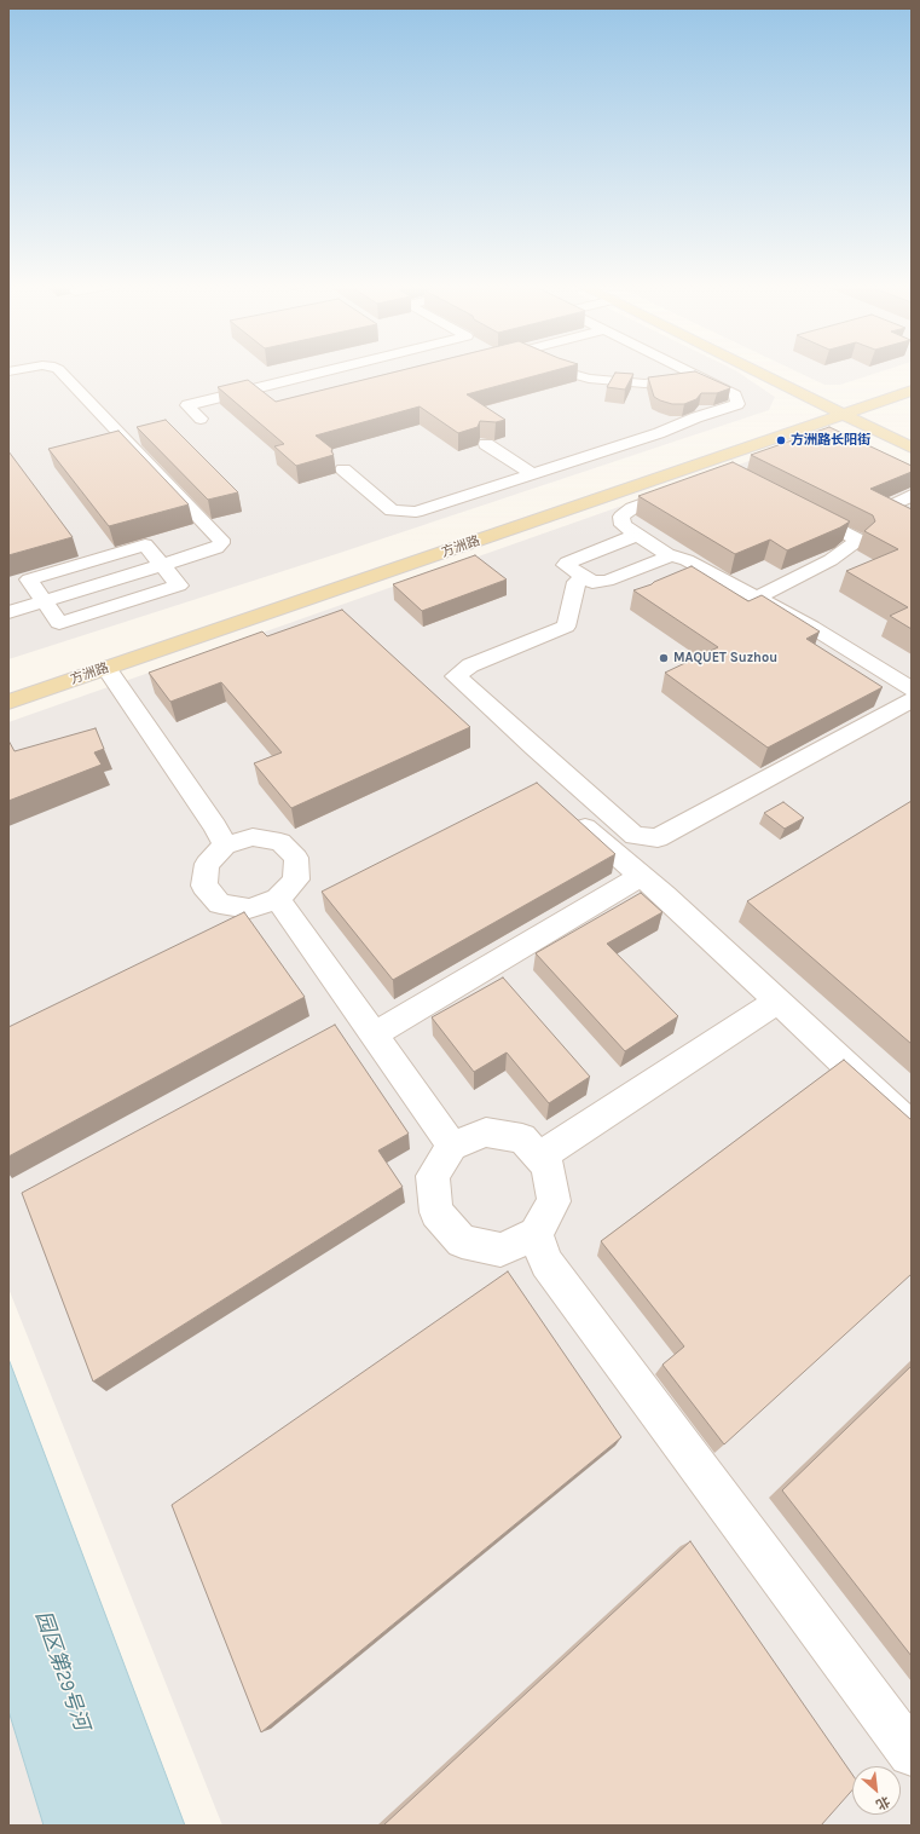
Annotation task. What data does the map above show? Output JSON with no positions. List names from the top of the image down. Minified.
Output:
{"streets":{"main road":["方洲路"]},"water":["园区第29号河"],"places":["方洲路长阳街","MAQUET Suzhou"],"north":"bottom right"}
